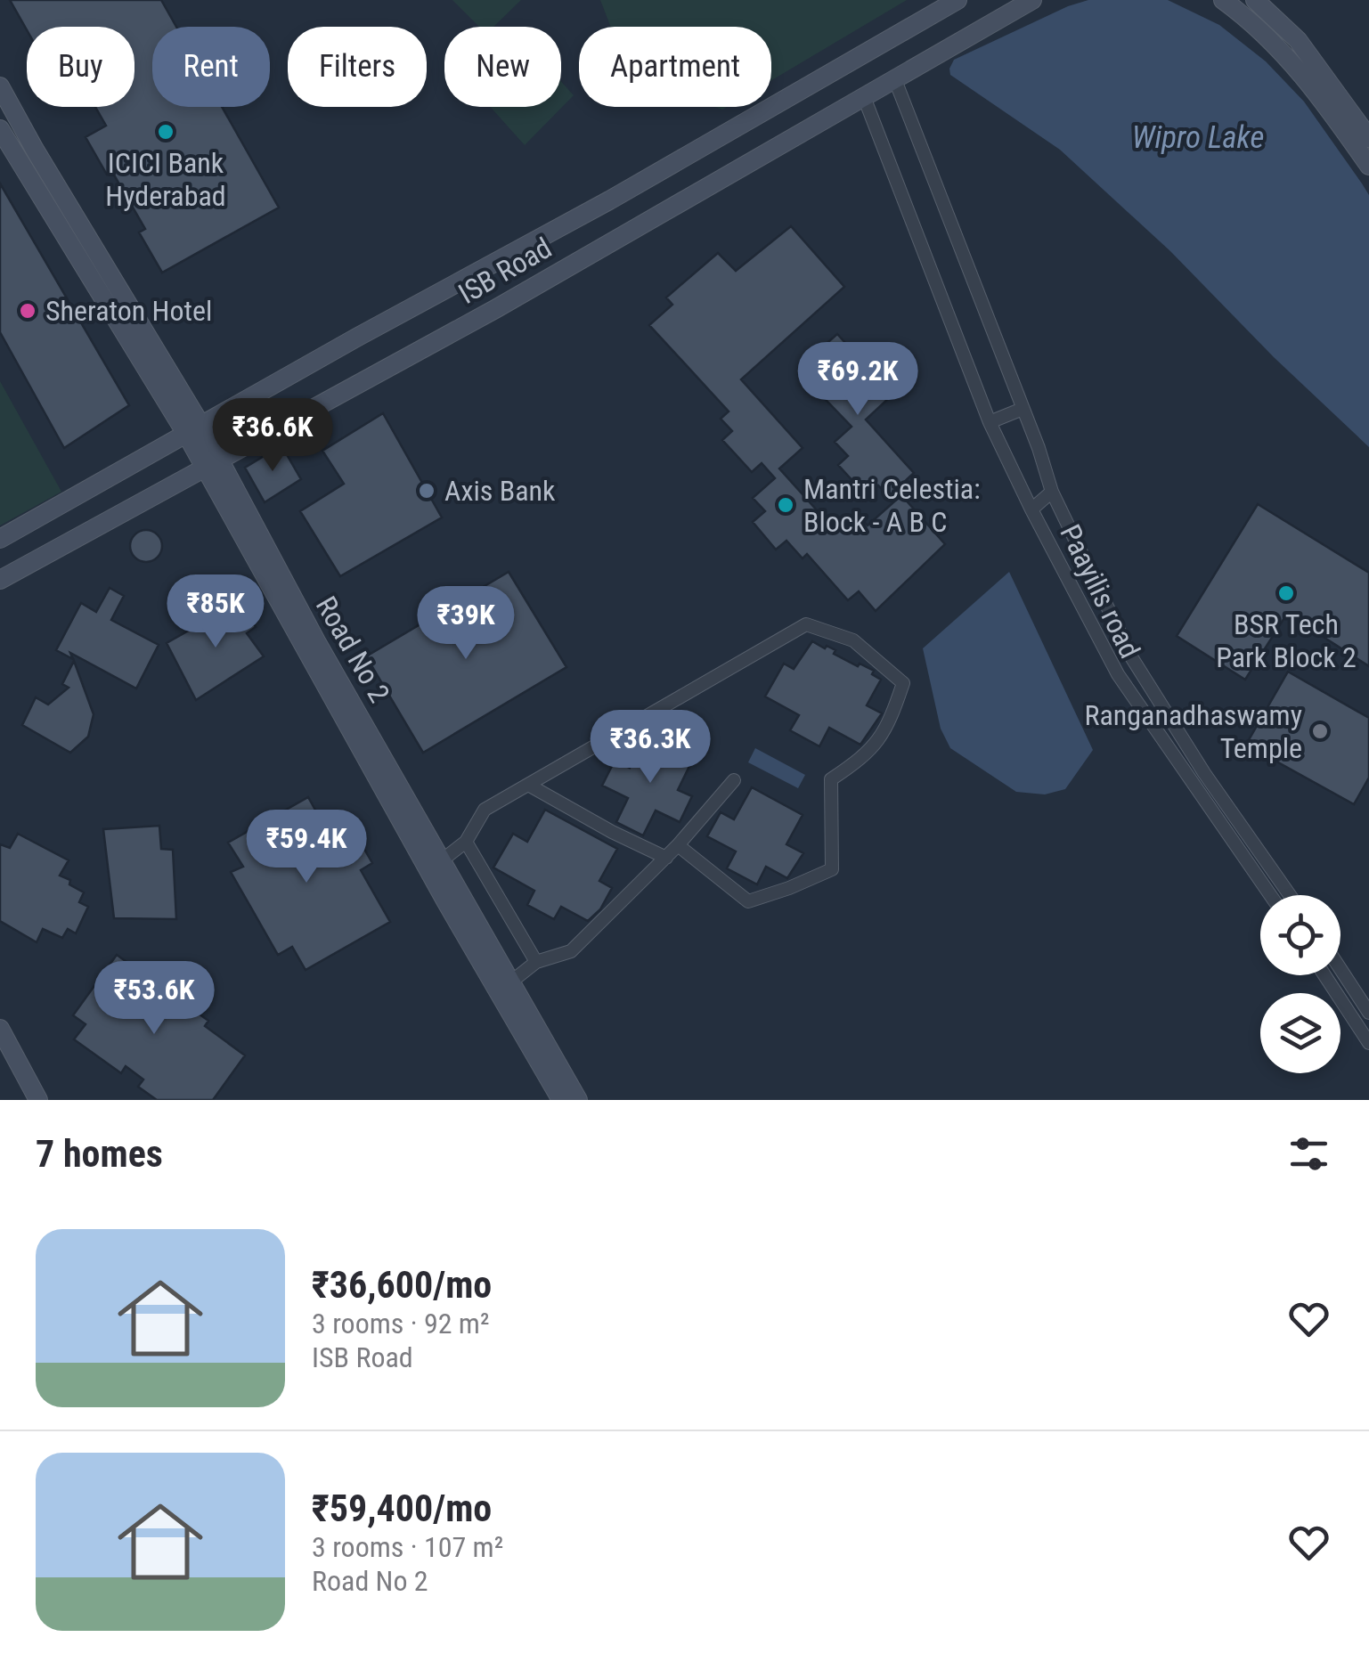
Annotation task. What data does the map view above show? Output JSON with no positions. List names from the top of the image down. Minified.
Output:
{"streets":{"main road":["ISB Road","Road No 2"],"street":["Paayilis road"]},"crossings":[["ISB Road","Paayilis road"],["ISB Road","Road No 2"]],"water":["Wipro Lake"],"places":["ICICI Bank Hyderabad","Sheraton Hotel","Axis Bank","Mantri Celestia: Block - A B C","BSR Tech Park Block 2","Ranganadhaswamy Temple"],"page":{"chip":["Buy","Rent","Filters","New","Apartment"],"price":["₹69.2K","₹36.6K","₹85K","₹39K","₹36.3K","₹59.4K","₹53.6K"],"heading":"7 homes","list":[{"name":"₹36,600/mo","note":"3 rooms · 92 m² · ISB Road"},{"name":"₹59,400/mo","note":"3 rooms · 107 m² · Road No 2"}]}}
